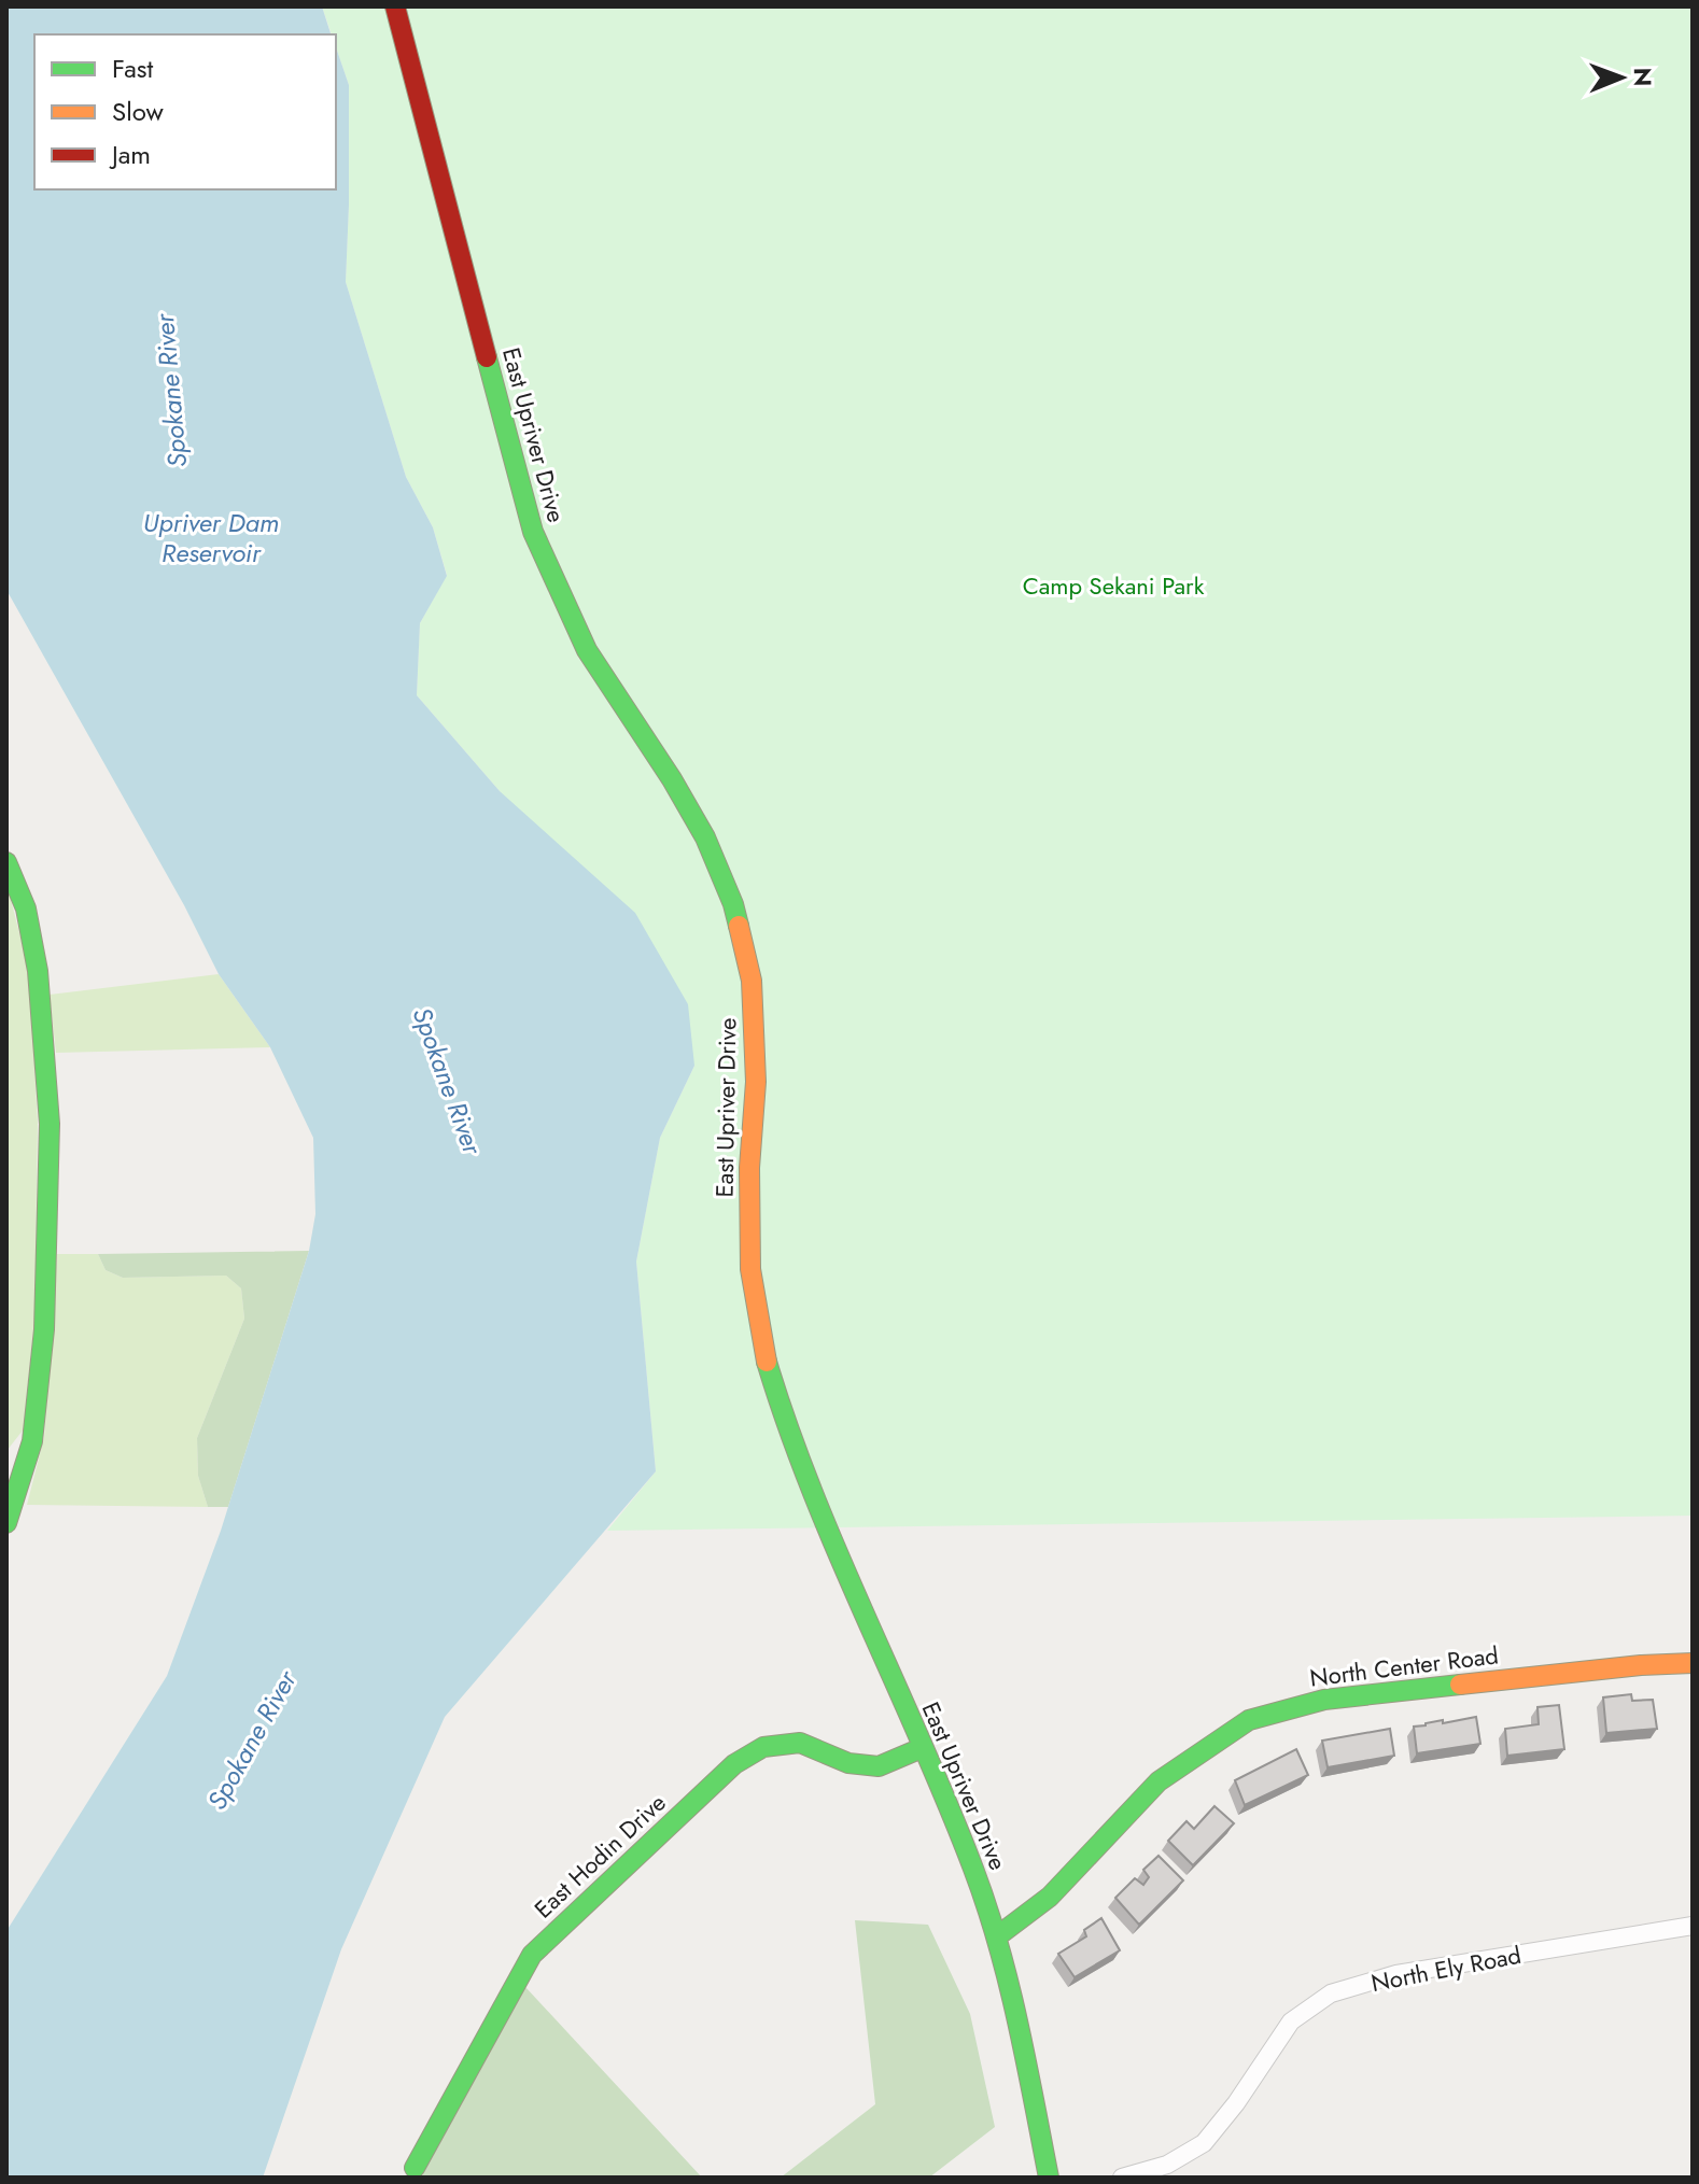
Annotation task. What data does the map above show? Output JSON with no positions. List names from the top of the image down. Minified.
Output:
{"streets":{"main road":["East Upriver Drive","North Center Road","East Hodin Drive"],"street":["North Ely Road"]},"crossings":[["East Upriver Drive","North Center Road"],["East Upriver Drive","East Hodin Drive"]],"water":["Spokane River","Upriver Dam Reservoir"],"parks":["Camp Sekani Park"],"legend":["Fast","Slow","Jam"],"north":"right"}
